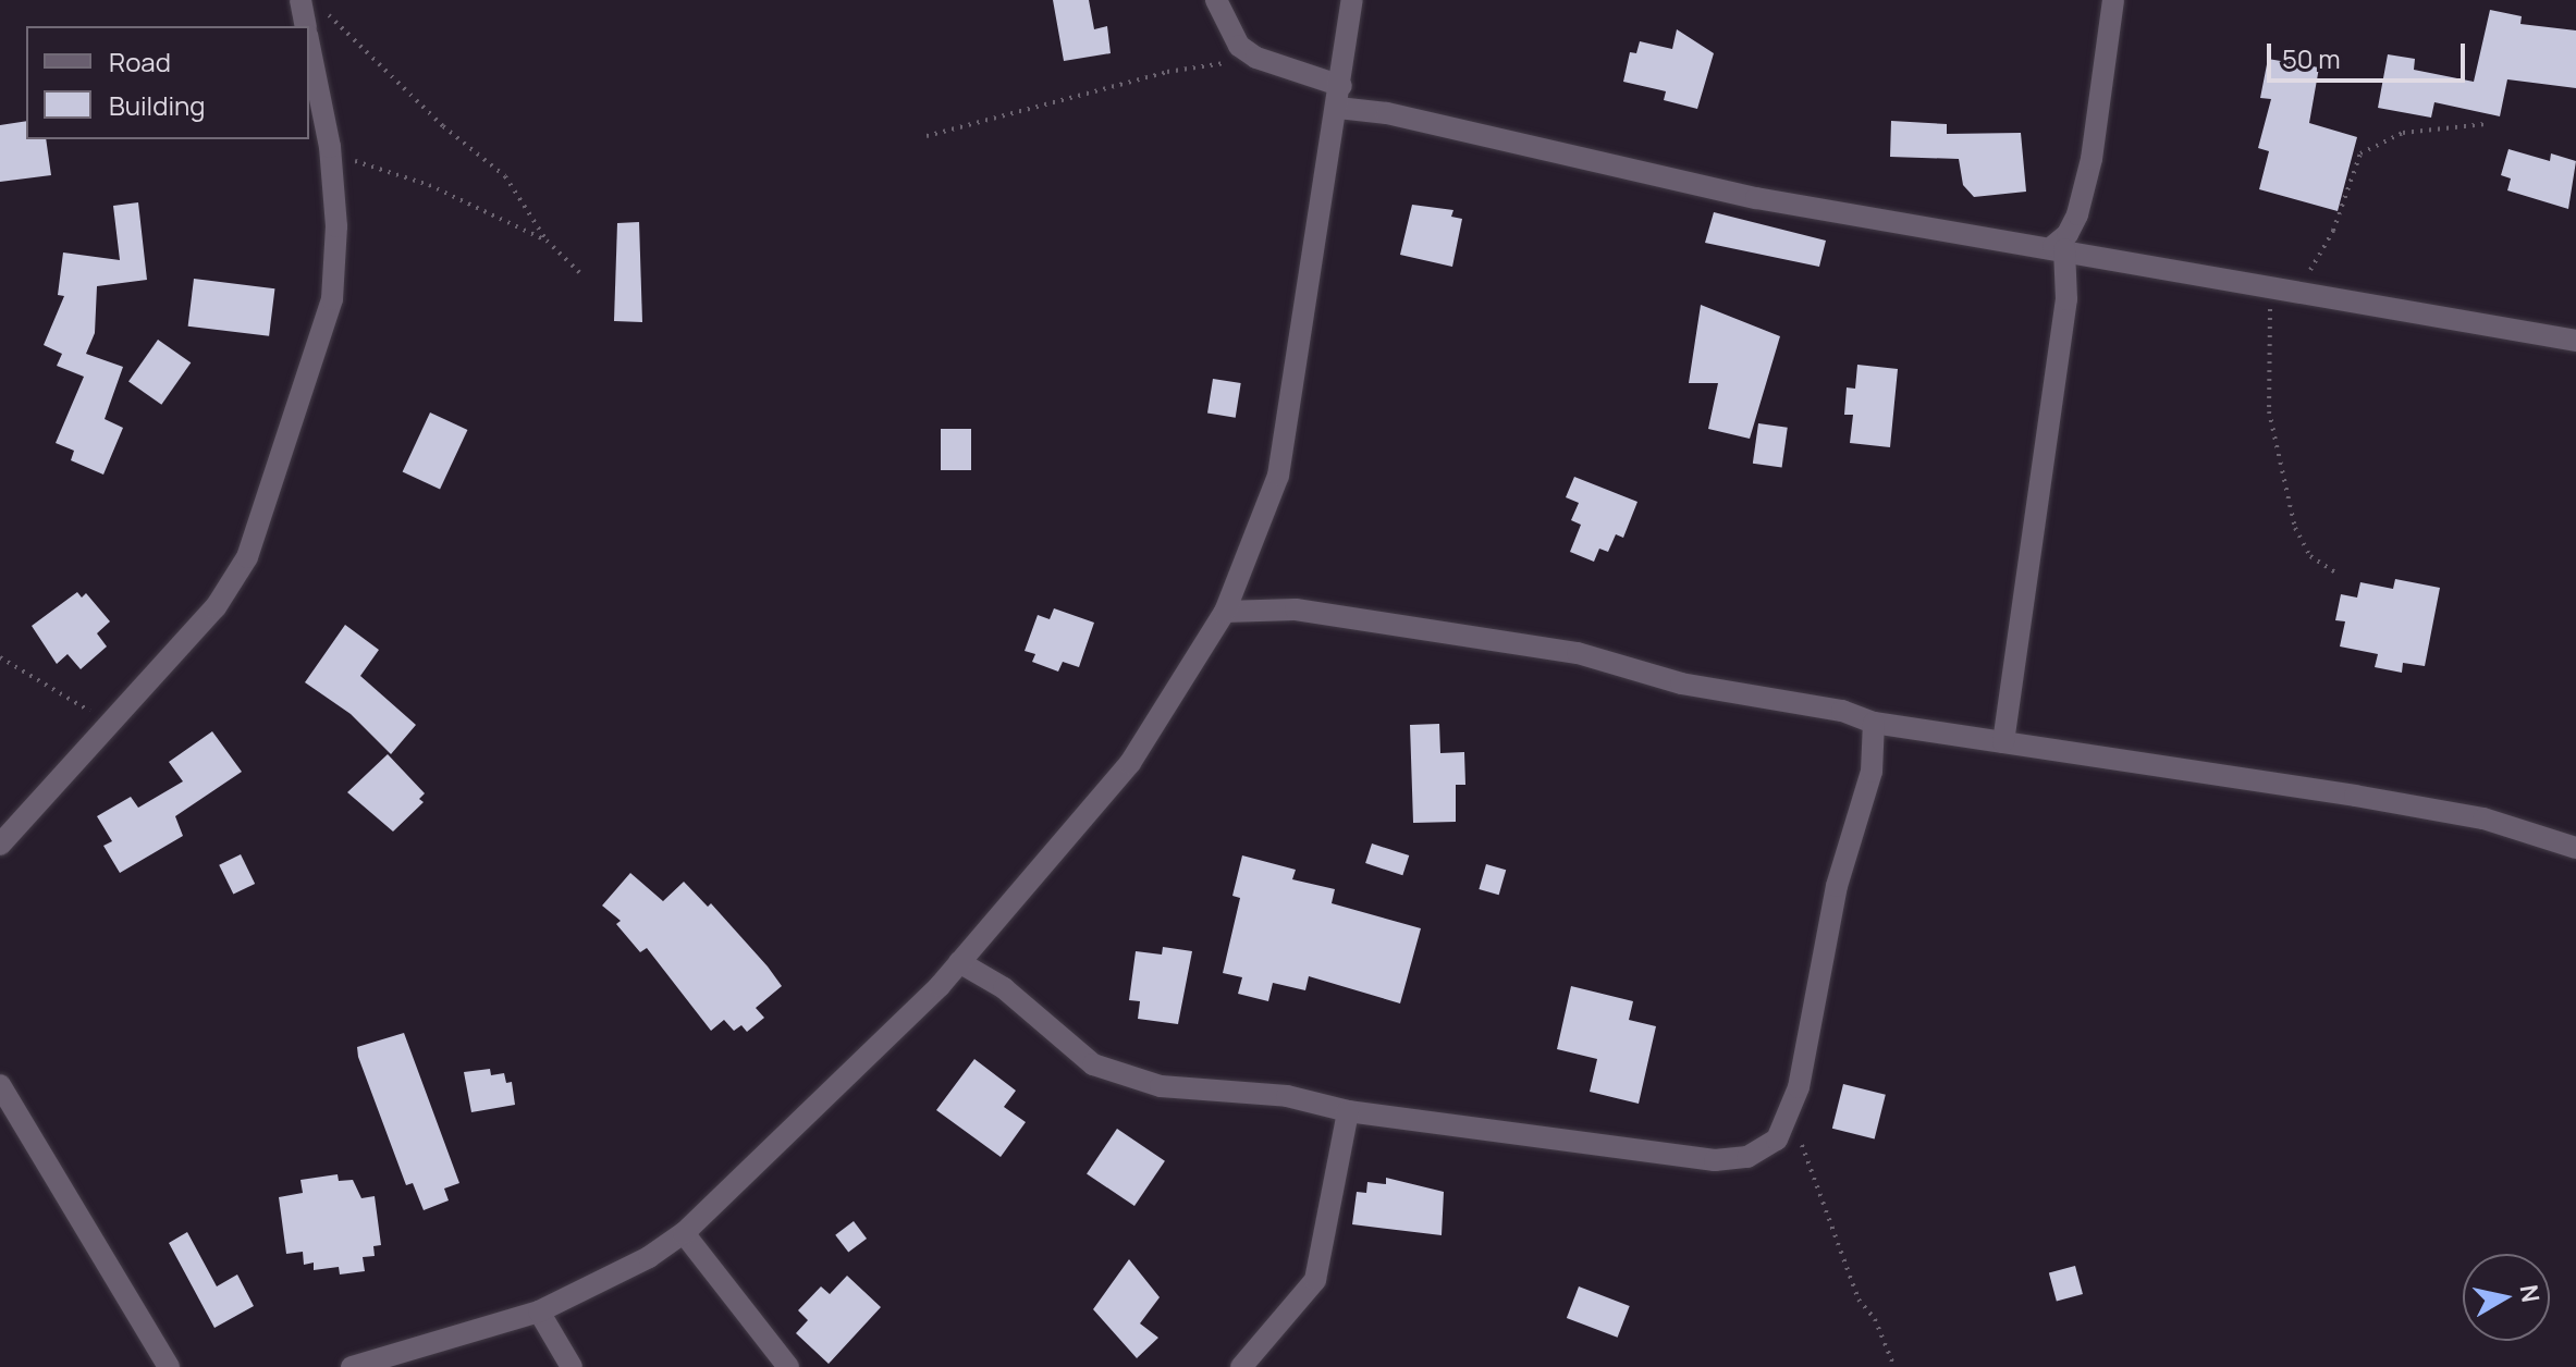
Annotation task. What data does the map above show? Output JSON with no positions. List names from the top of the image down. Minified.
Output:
{"legend":["Road","Building"],"scale_bar":"50 m","north":"right"}
